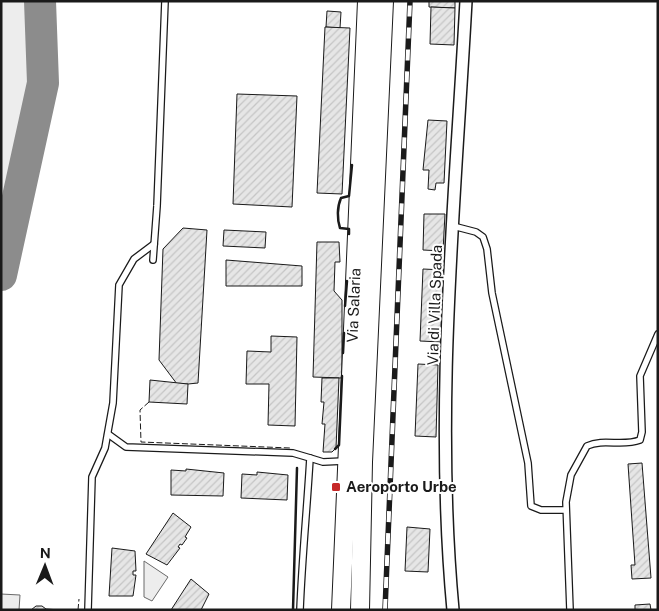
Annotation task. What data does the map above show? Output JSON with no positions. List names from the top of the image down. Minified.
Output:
{"streets":{"main road":["Via Salaria"],"street":["Via di Villa Spada"]},"places":{"transit":["Aeroporto Urbe"]},"north":"top"}
